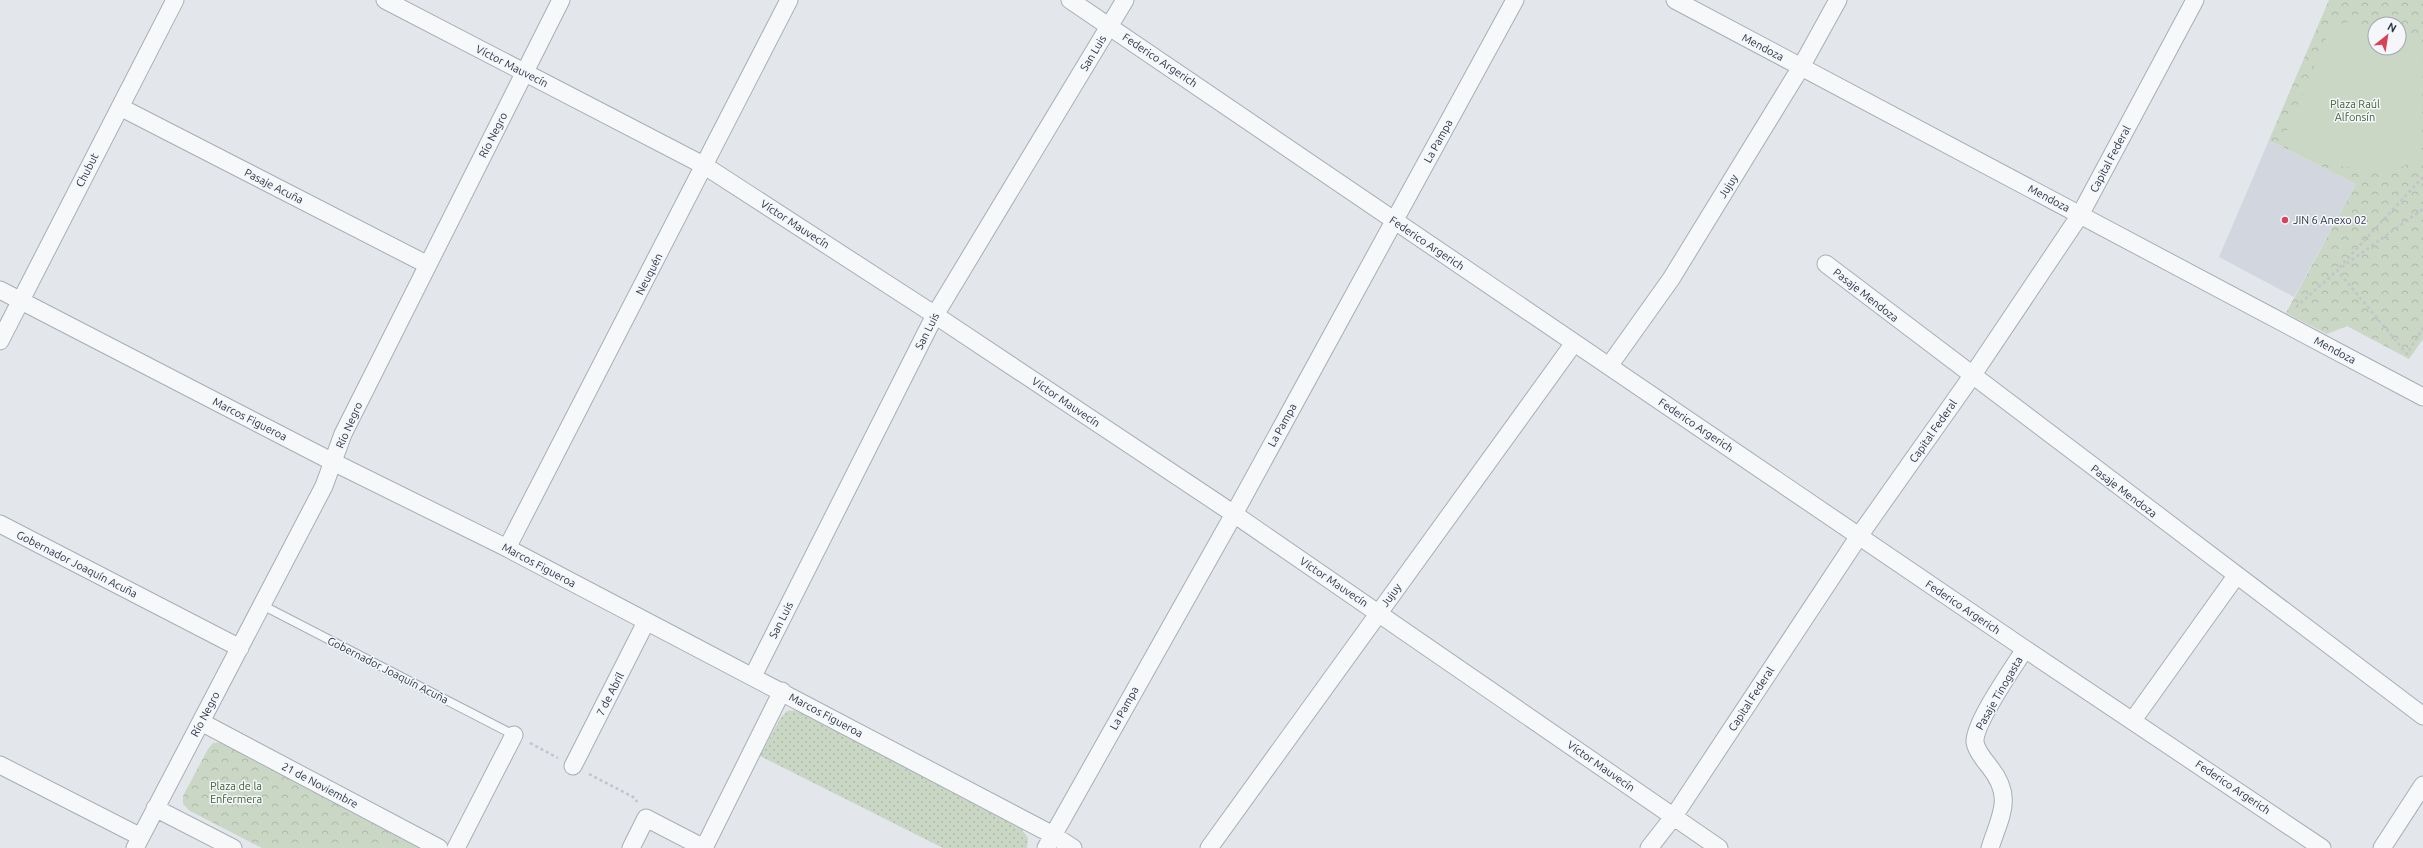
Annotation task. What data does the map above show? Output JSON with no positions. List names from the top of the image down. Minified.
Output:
{"streets":{"street":["Mendoza","San Luis","Federico Argerich","Víctor Mauvecín","Río Negro","La Pampa","Capital Federal","Chubut","Pasaje Acuña","Jujuy","Neuquén","Pasaje Mendoza","Marcos Figueroa","Gobernador Joaquín Acuña","Pasaje Tinogasta","7 de Abril","21 de Noviembre"]},"crossings":[["Mendoza","Capital Federal"],["Mendoza","Jujuy"],["San Luis","Federico Argerich"],["San Luis","Víctor Mauvecín"],["San Luis","Marcos Figueroa"],["Federico Argerich","La Pampa"],["Federico Argerich","Capital Federal"],["Federico Argerich","Jujuy"],["Federico Argerich","Pasaje Tinogasta"],["Víctor Mauvecín","Río Negro"],["Víctor Mauvecín","La Pampa"],["Víctor Mauvecín","Capital Federal"],["Víctor Mauvecín","Jujuy"],["Víctor Mauvecín","Neuquén"],["Río Negro","Pasaje Acuña"],["Río Negro","Marcos Figueroa"],["Río Negro","Gobernador Joaquín Acuña"],["Río Negro","21 de Noviembre"],["La Pampa","Marcos Figueroa"],["Capital Federal","Pasaje Mendoza"],["Chubut","Pasaje Acuña"],["Chubut","Marcos Figueroa"],["Neuquén","Marcos Figueroa"],["Marcos Figueroa","7 de Abril"]],"parks":["Plaza Raúl Alfonsín","Plaza de la Enfermera"],"places":["JIN 6 Anexo 02"],"north":"top right"}
